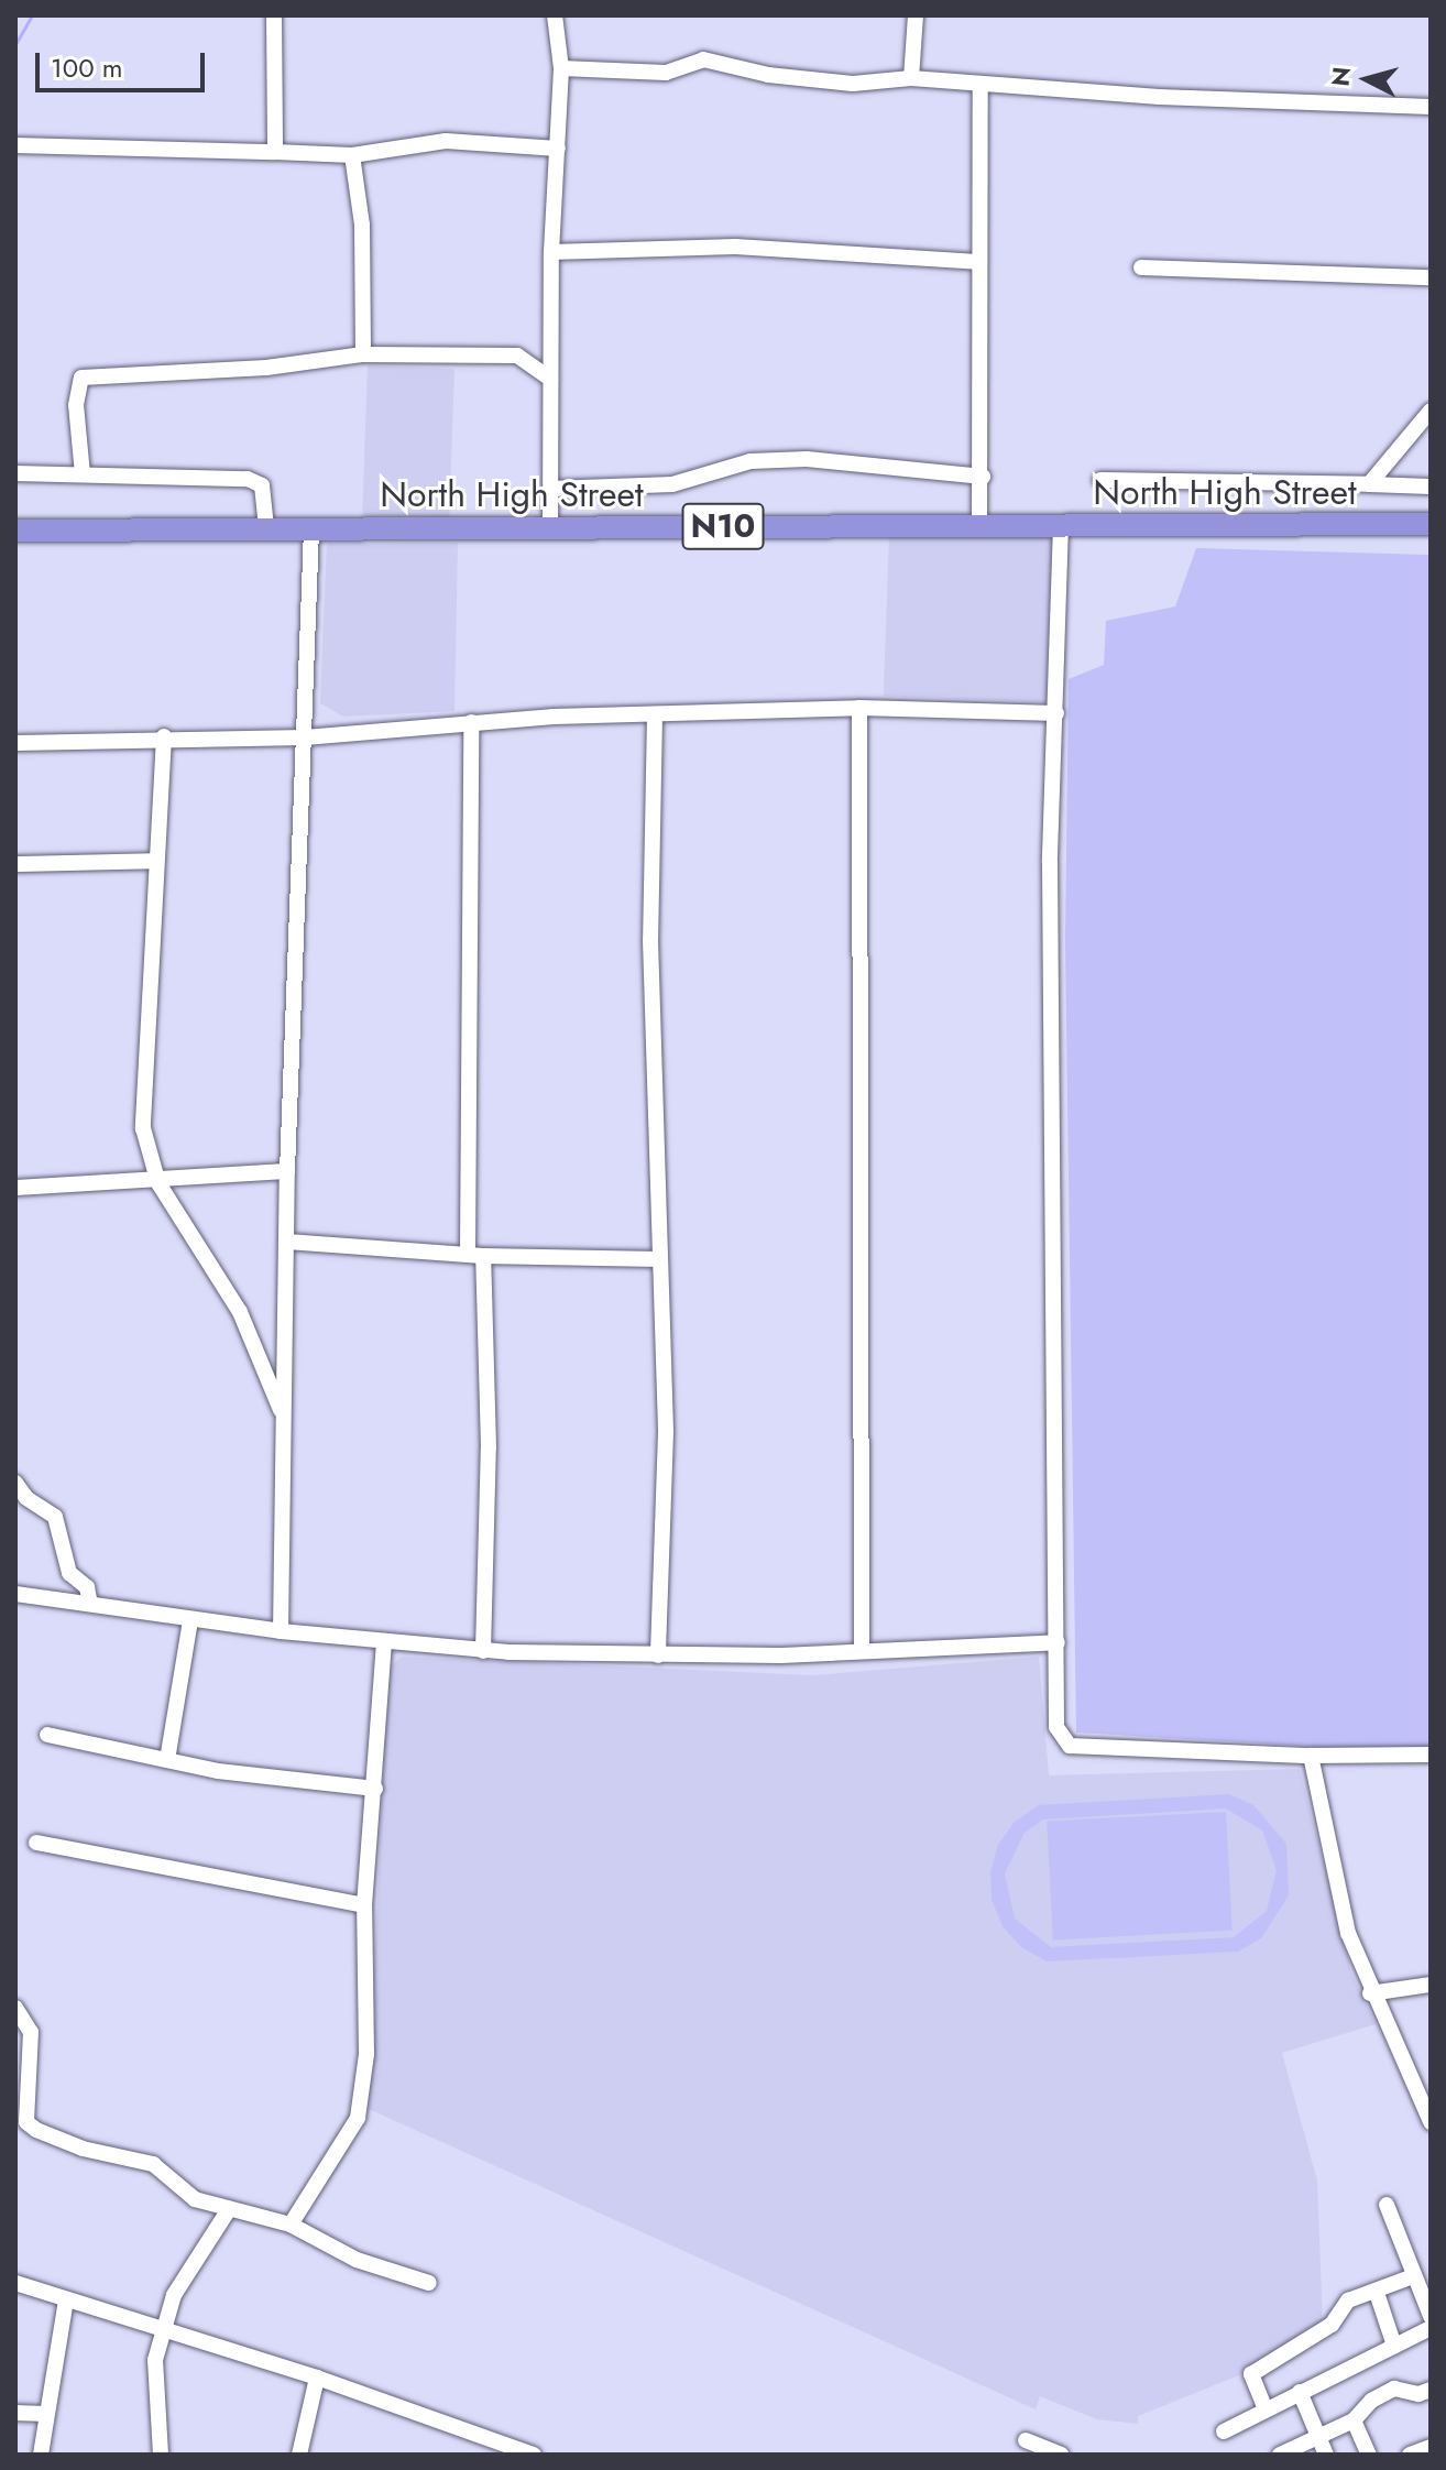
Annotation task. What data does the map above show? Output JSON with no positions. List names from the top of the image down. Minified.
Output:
{"streets":{"highway":["North High Street","N10"]},"scale_bar":"100 m","north":"left"}
